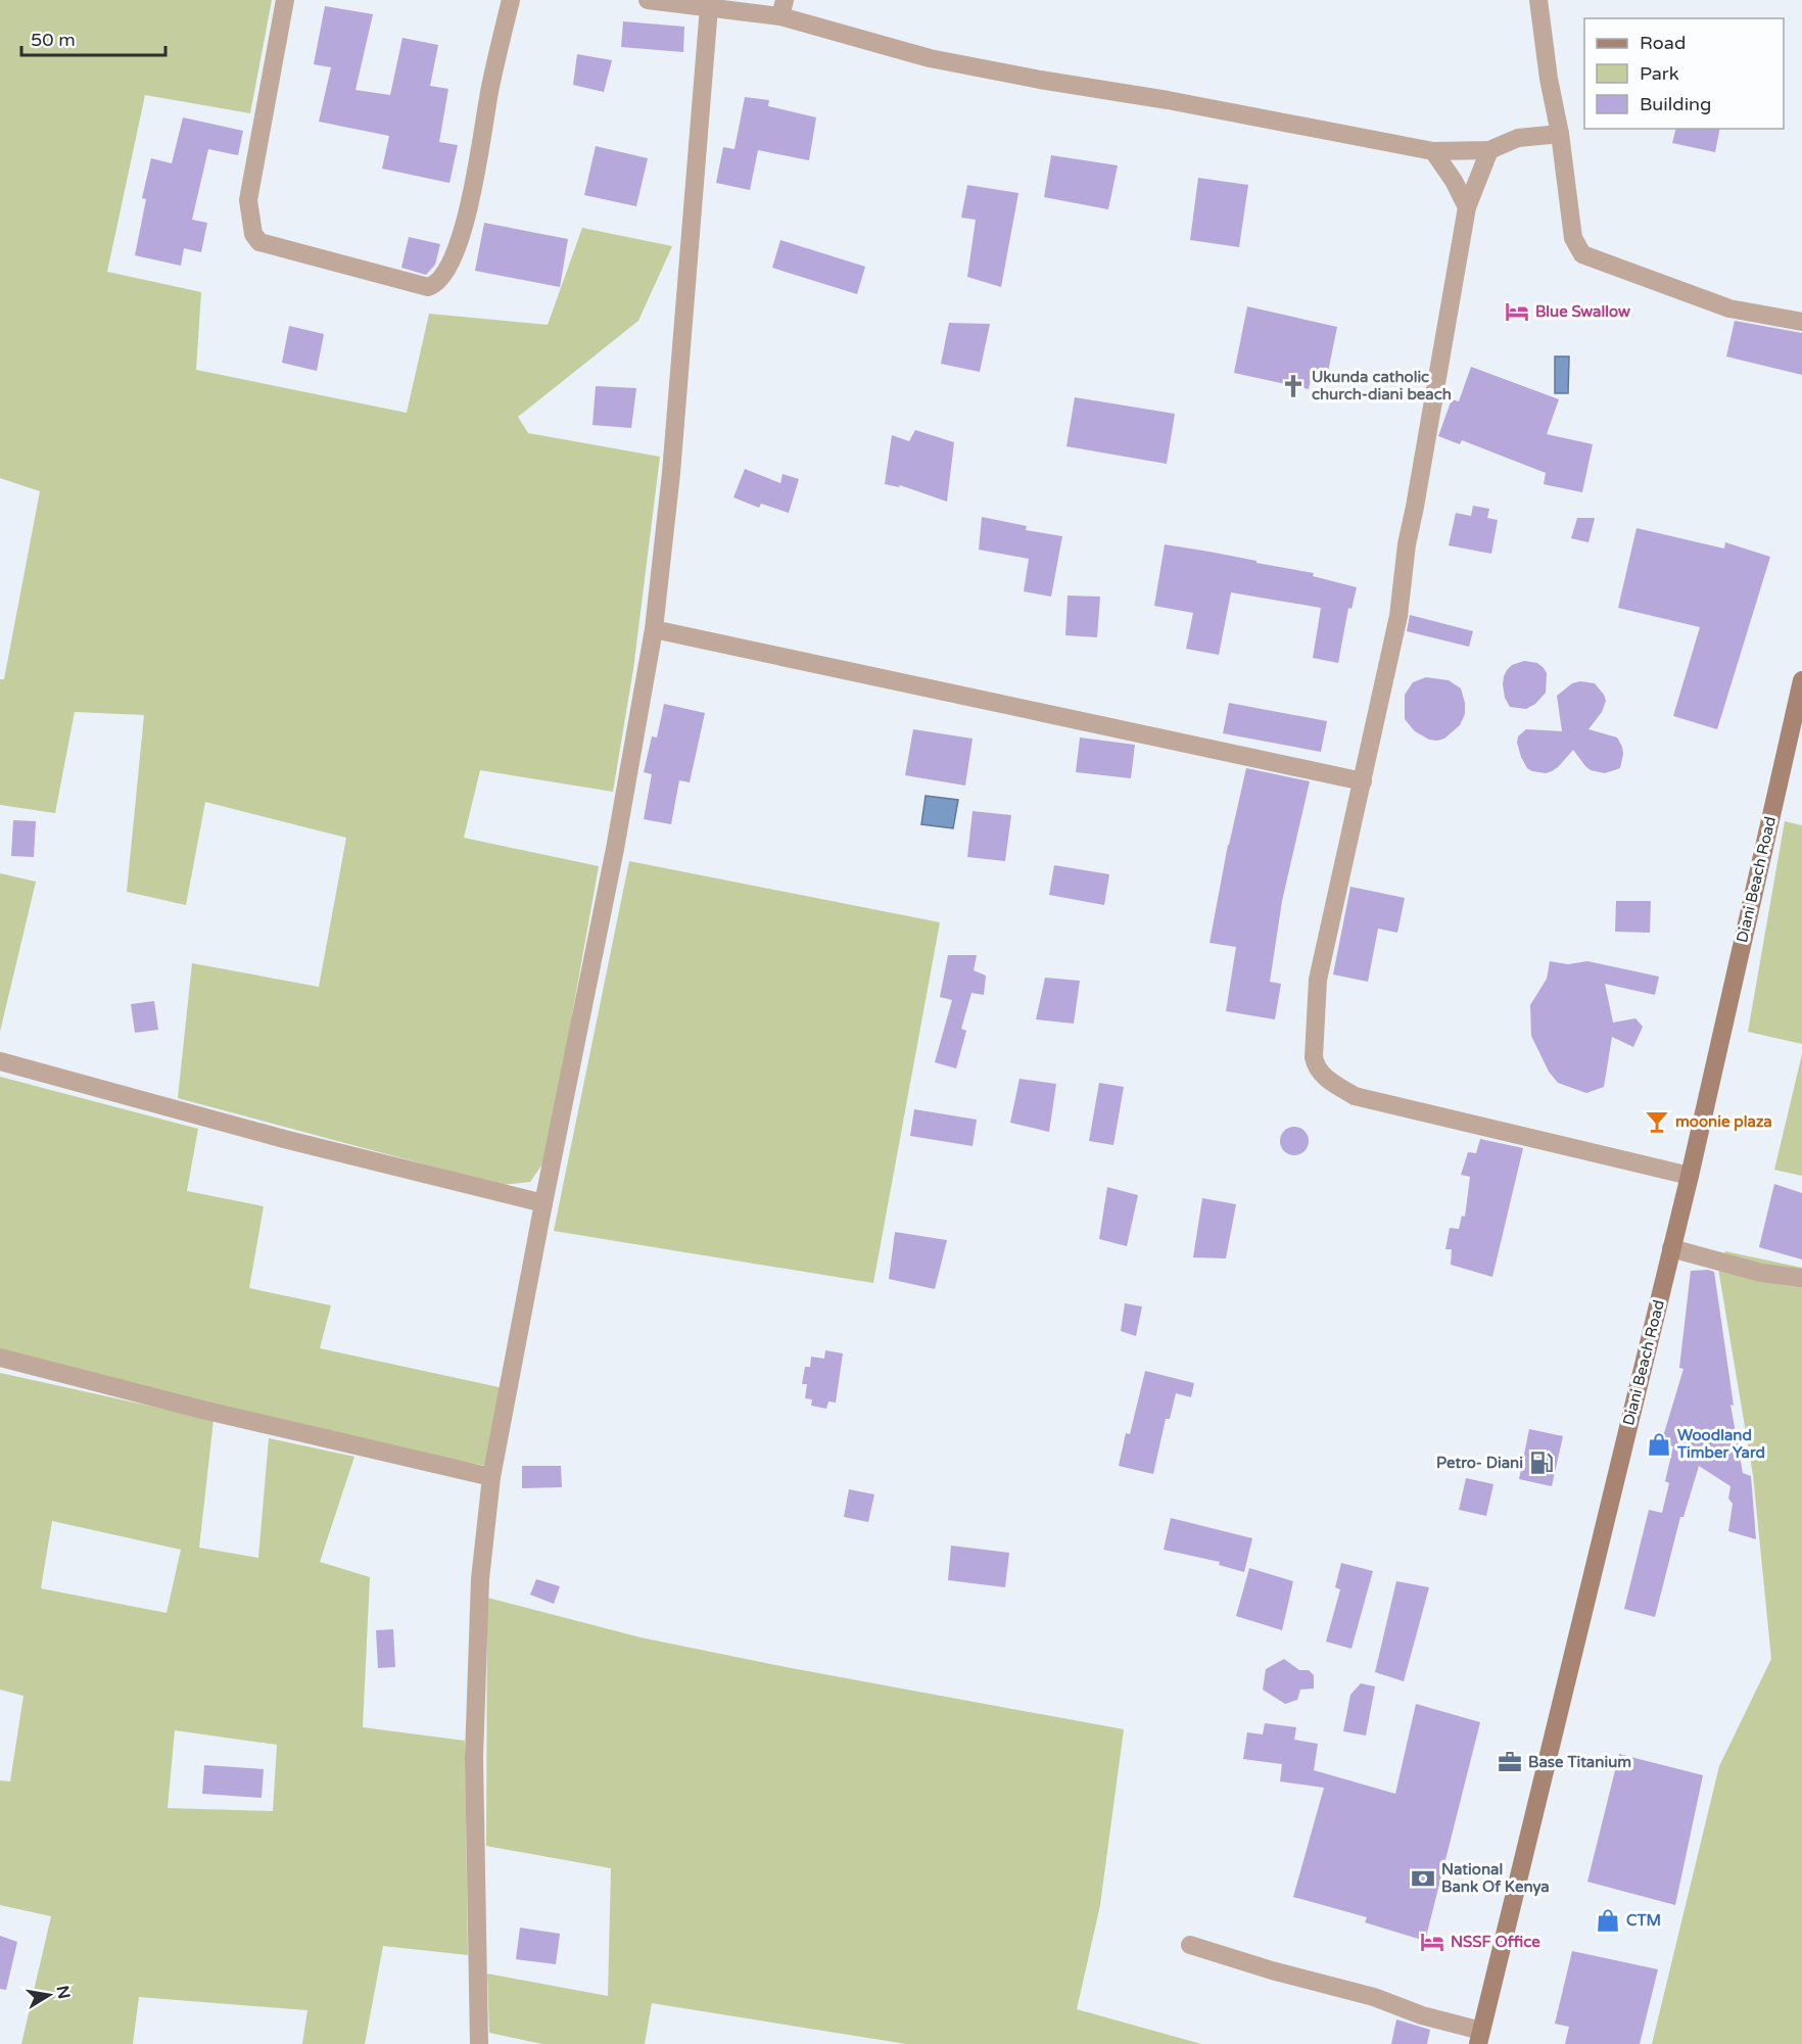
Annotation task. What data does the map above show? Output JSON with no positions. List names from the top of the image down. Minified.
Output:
{"streets":{"main road":["Diani Beach Road"]},"places":{"hotel":["Blue Swallow","NSSF Office"],"church":["Ukunda catholic church-diani beach"],"bar":["moonie plaza"],"shop":["Woodland Timber Yard","CTM"],"fuel station":["Petro- Diani"],"office":["Base Titanium"],"bank":["National Bank Of Kenya"]},"legend":["Road","Park","Building"],"scale_bar":"50 m","north":"right"}
